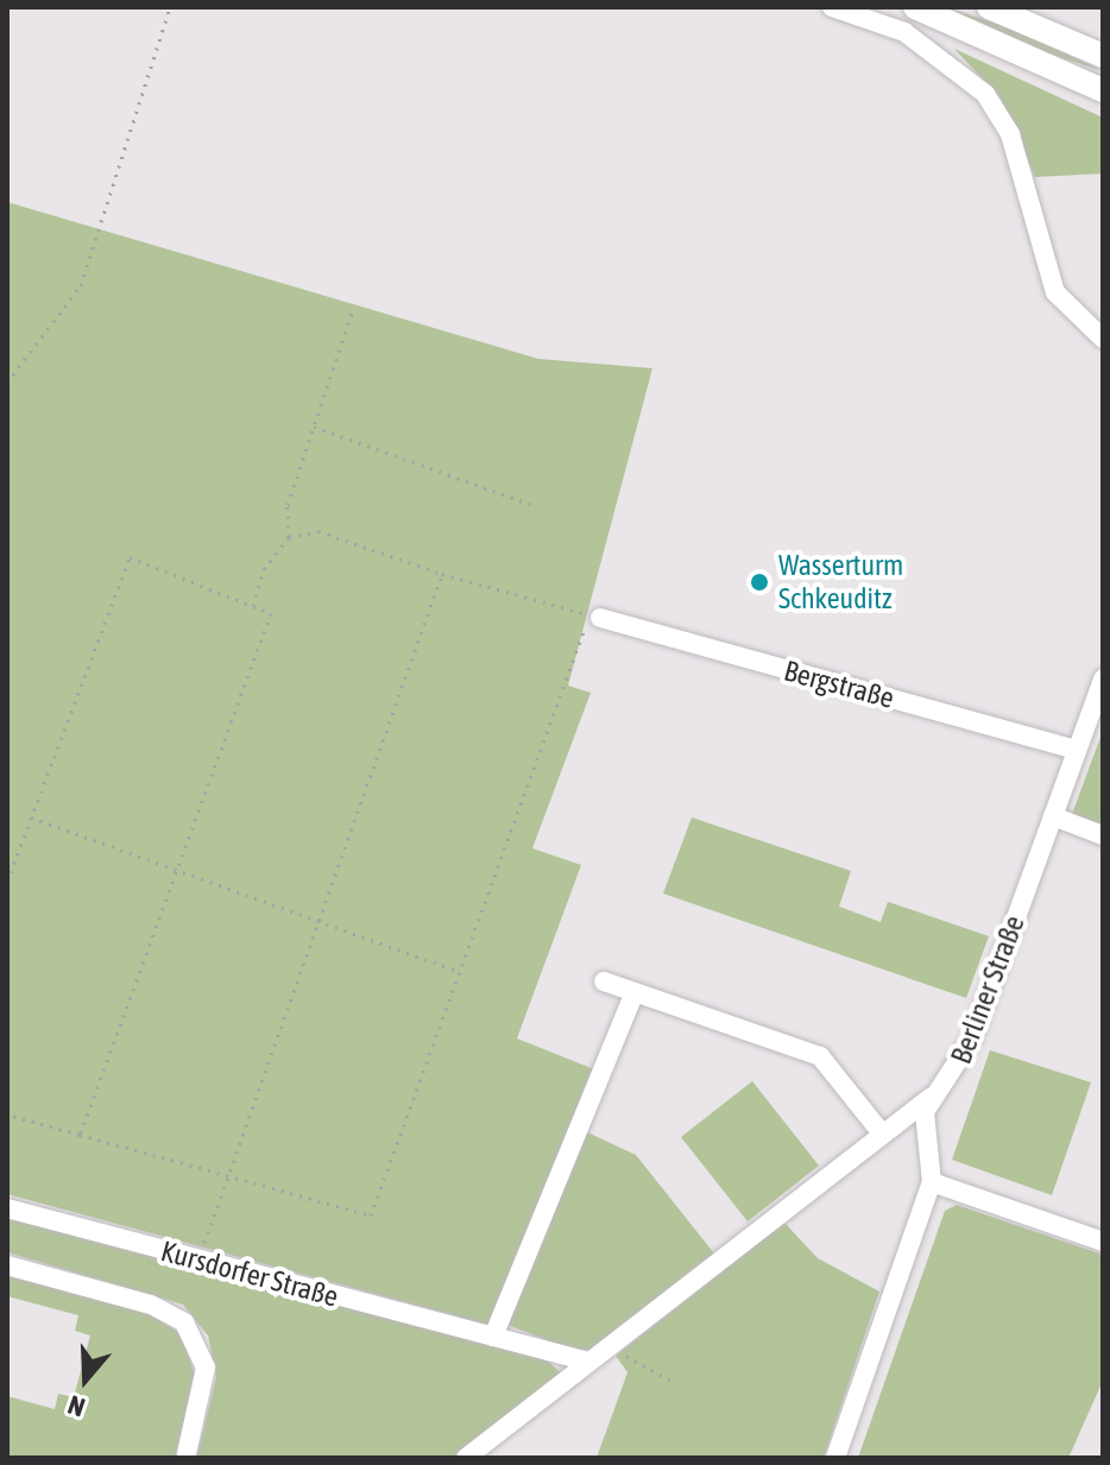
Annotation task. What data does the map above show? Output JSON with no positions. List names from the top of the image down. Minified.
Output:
{"streets":{"street":["Bergstraße","Berliner Straße","Kursdorfer Straße"]},"crossings":[["Bergstraße","Berliner Straße"]],"places":["Wasserturm Schkeuditz"],"north":"bottom"}
